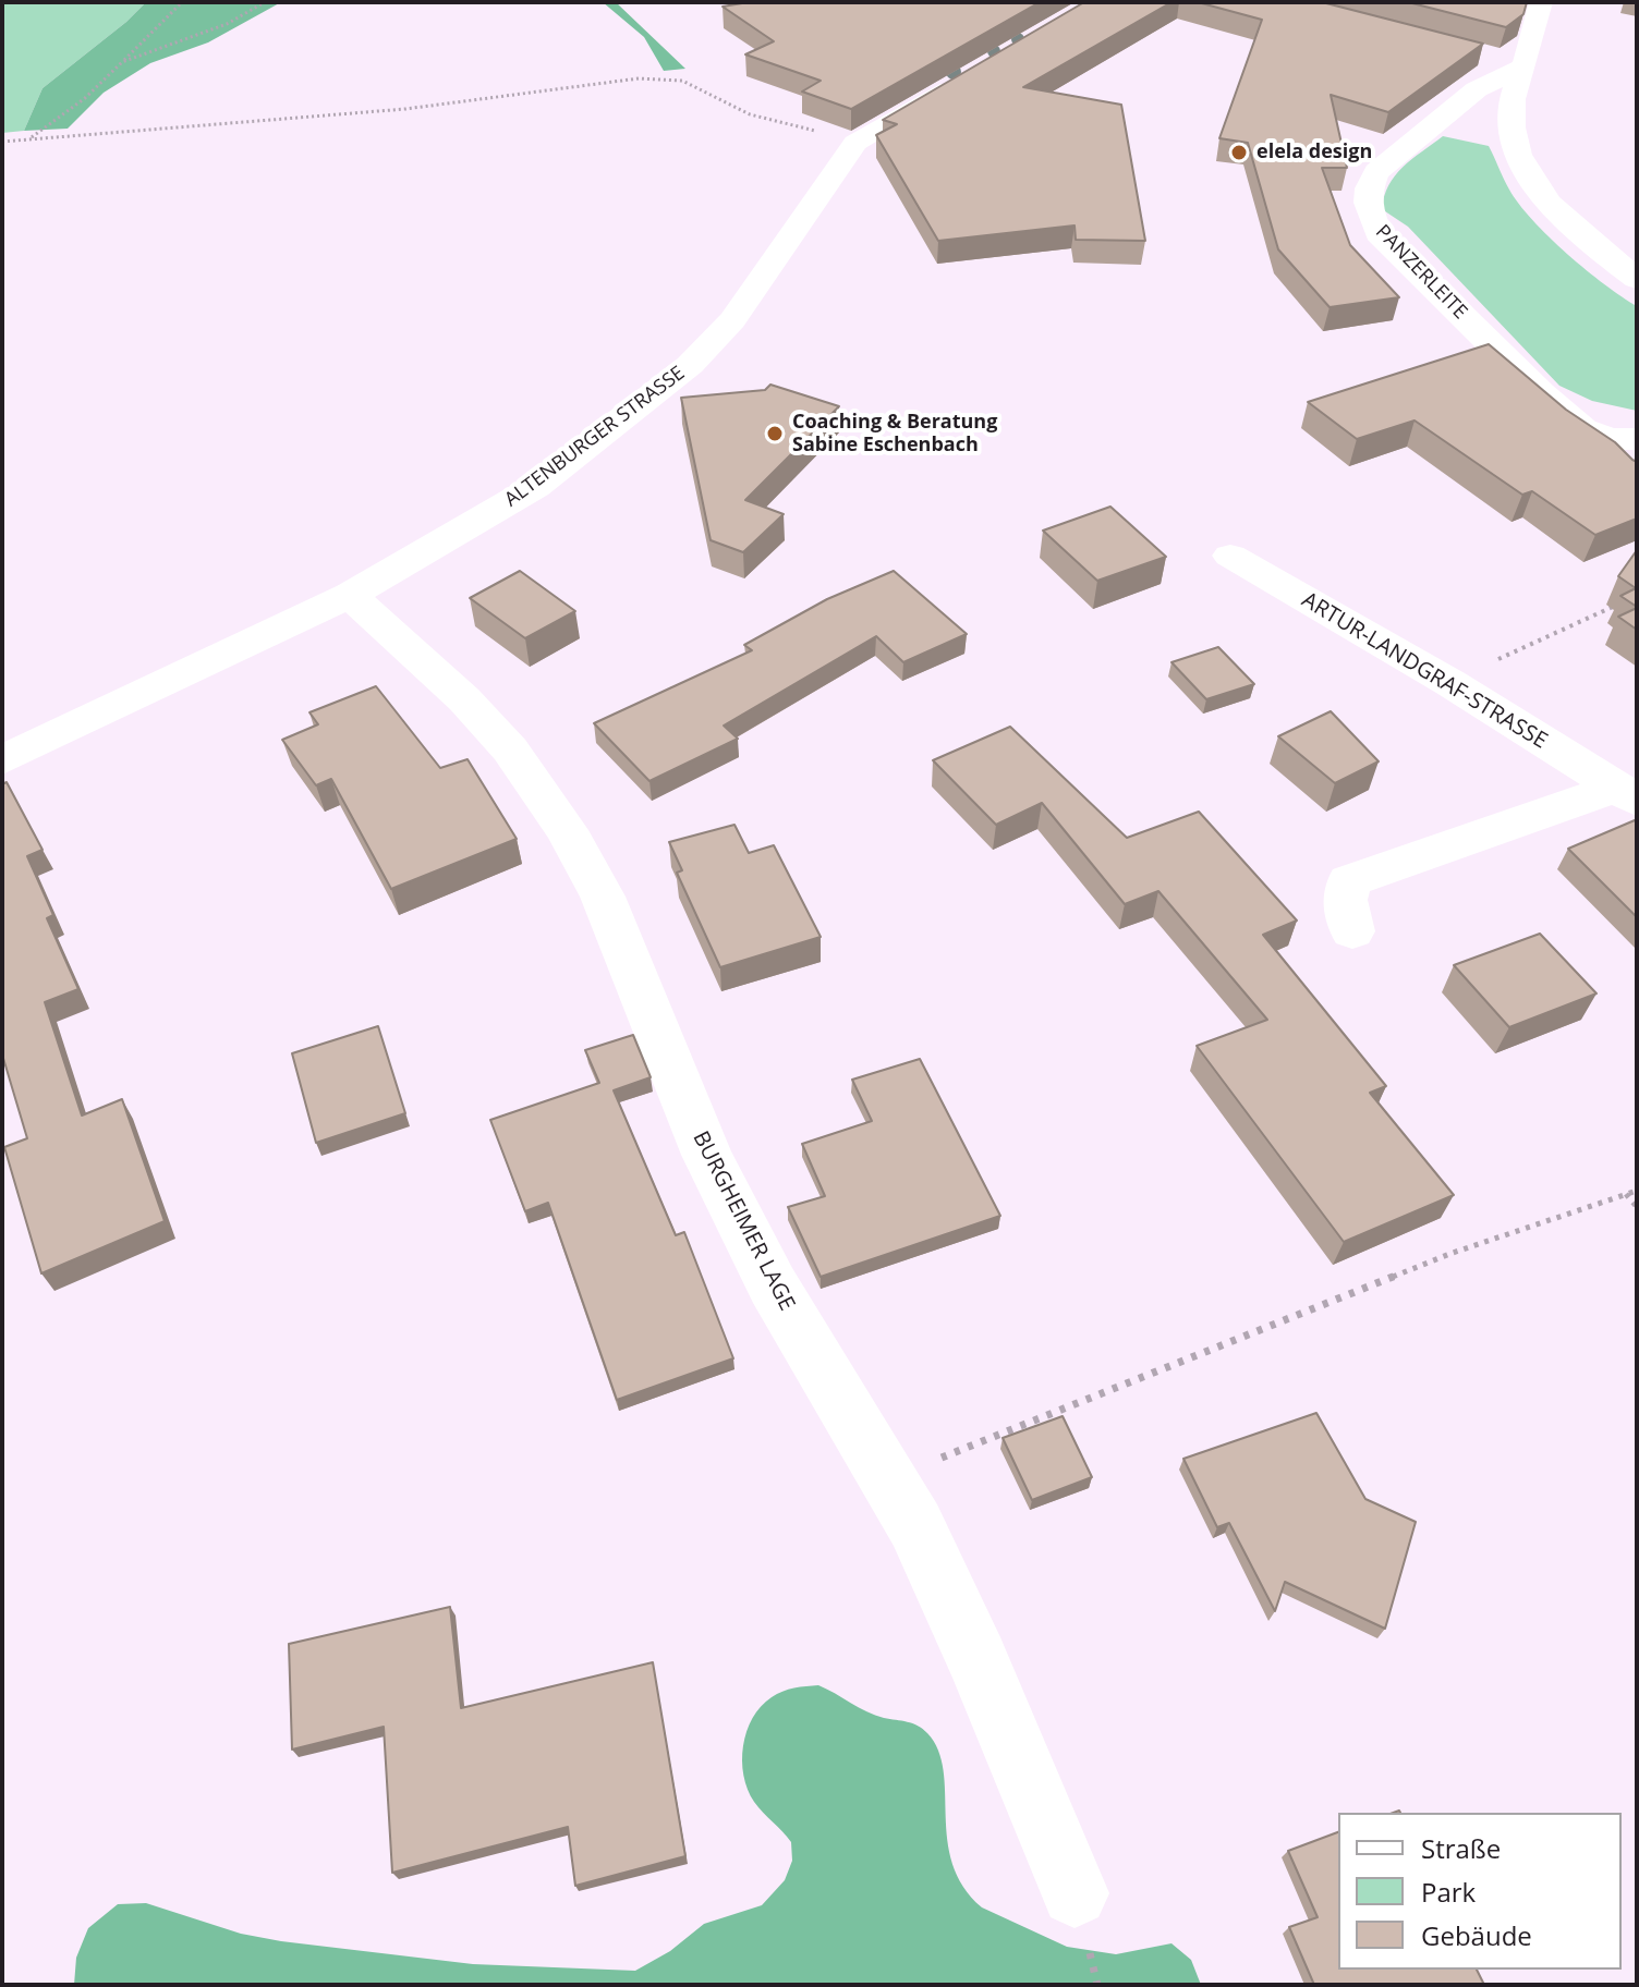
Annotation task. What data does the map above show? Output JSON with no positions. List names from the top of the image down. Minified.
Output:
{"streets":{"street":["PANZERLEITE","ALTENBURGER STRASSE","ARTUR-LANDGRAF-STRASSE","BURGHEIMER LAGE"]},"crossings":[["ALTENBURGER STRASSE","BURGHEIMER LAGE"]],"places":["elela design","Coaching & Beratung Sabine Eschenbach"],"legend":["Straße","Park","Gebäude"]}
